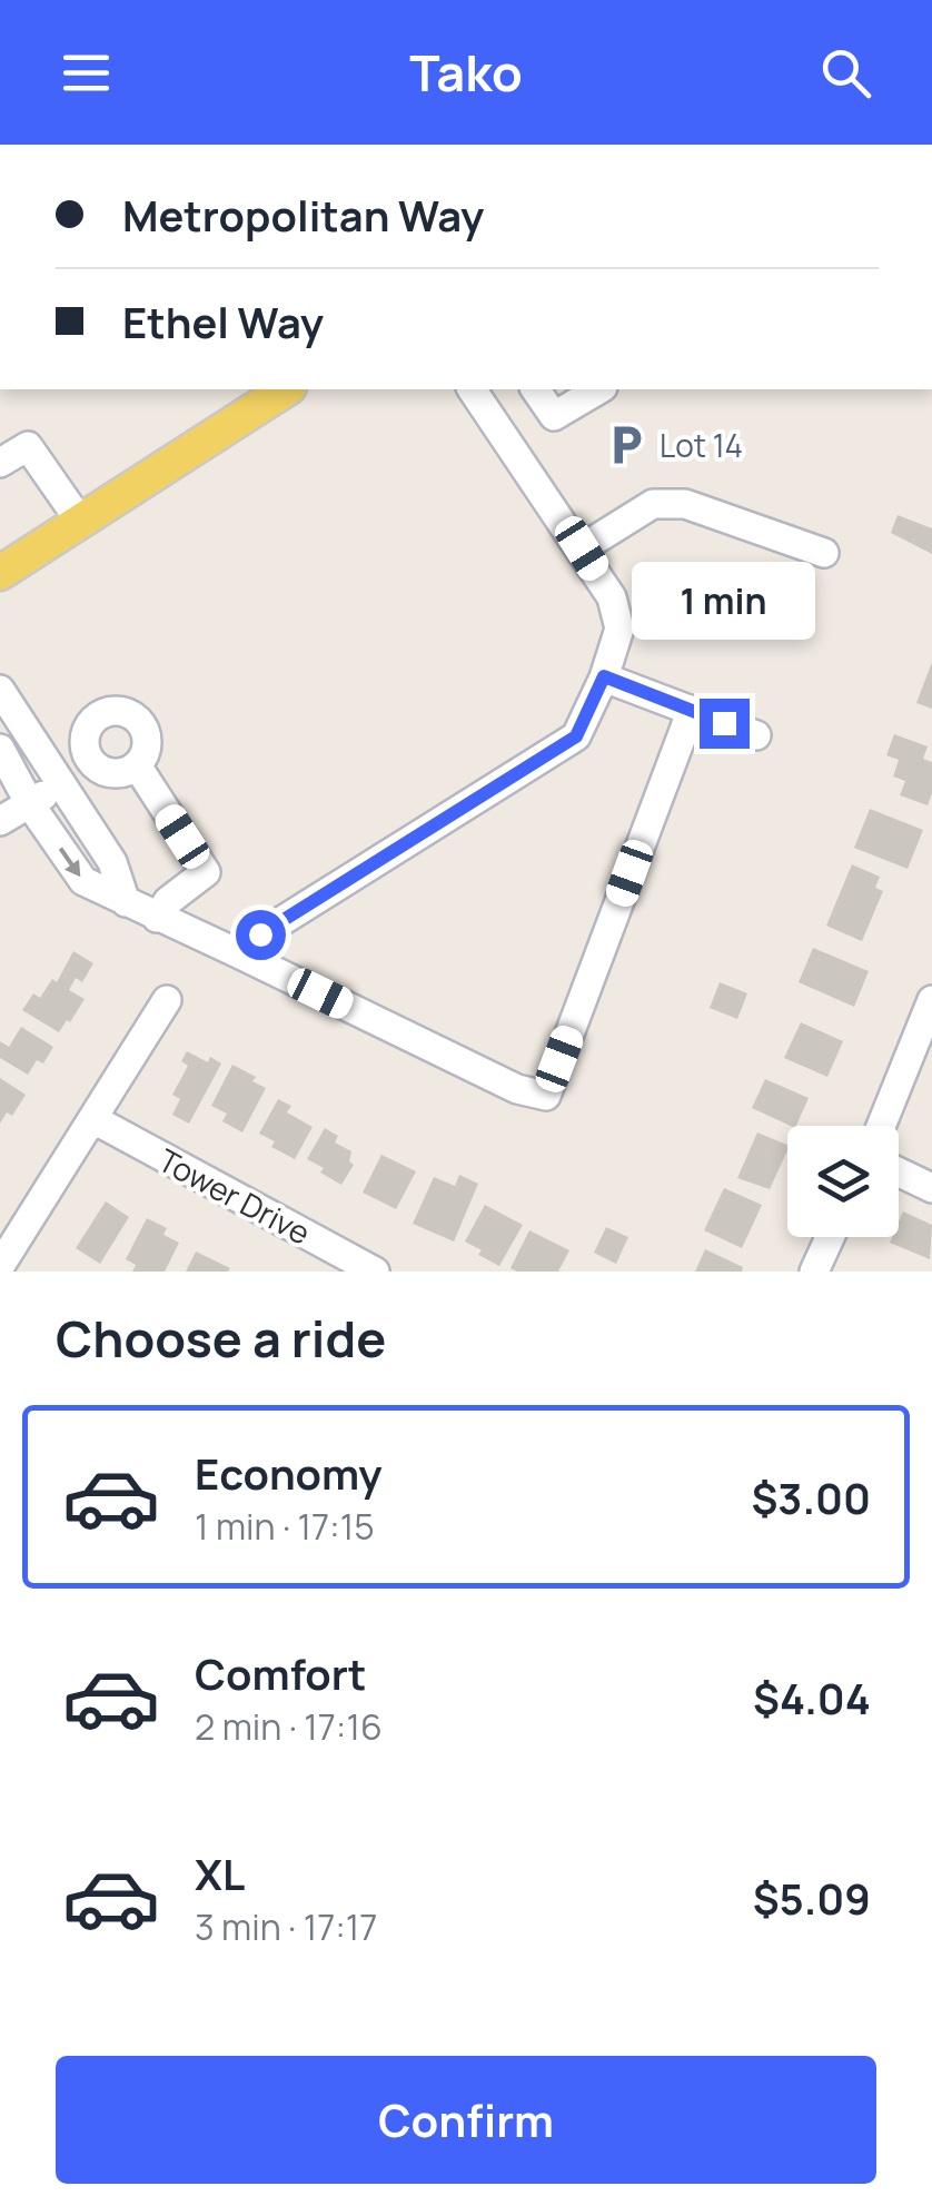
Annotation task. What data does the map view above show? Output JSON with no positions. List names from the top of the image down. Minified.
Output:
{"streets":{"street":["Tower Drive"]},"places":{"parking":["Lot 14"]},"page":{"header":"Tako","banner":["Metropolitan Way","Ethel Way"],"bubble":"1 min","heading":"Choose a ride","list":[{"name":"Economy","note":"1 min · 17:15","value":"$3.00"},{"name":"Comfort","note":"2 min · 17:16","value":"$4.04"},{"name":"XL","note":"3 min · 17:17","value":"$5.09"}],"buttons":"Confirm"}}
